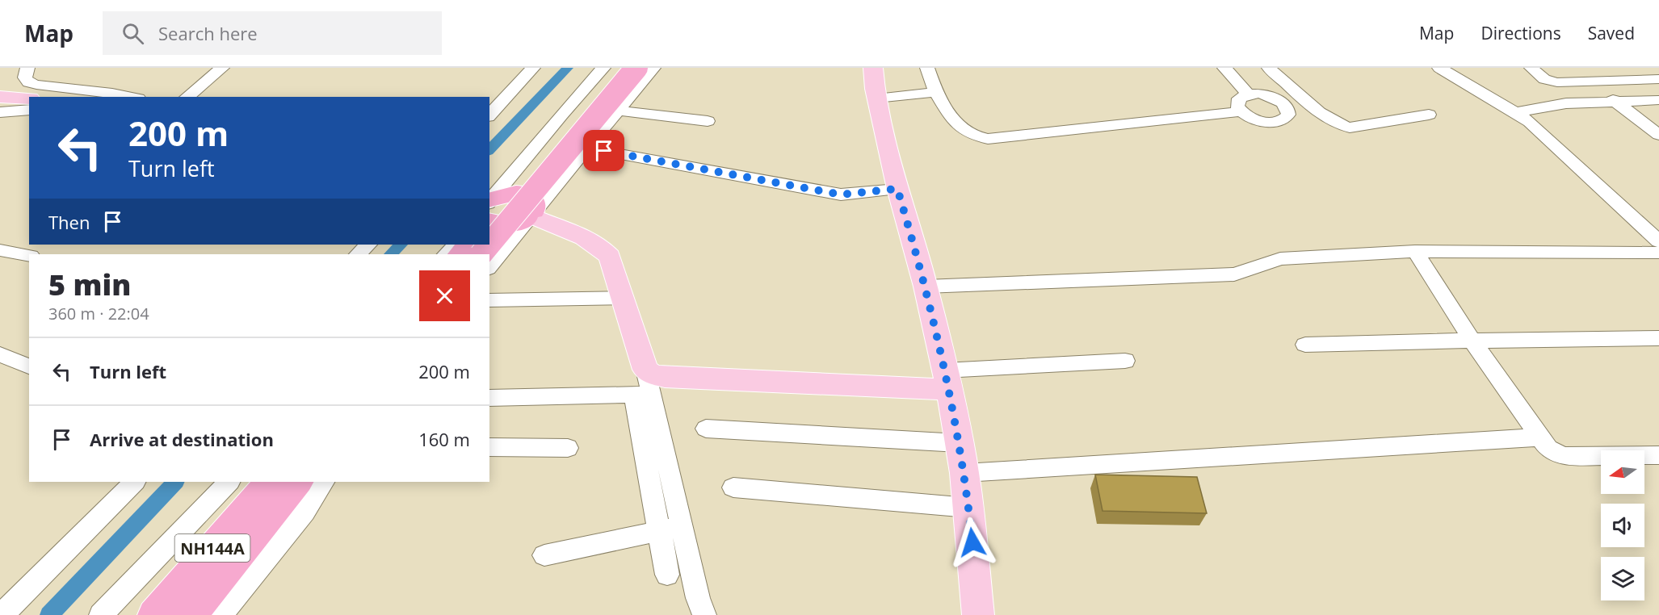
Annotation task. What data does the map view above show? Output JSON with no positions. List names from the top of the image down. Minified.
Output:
{"streets":{"highway":["NH144A"]},"north":"left","page":{"header":"Map","search":"Search here","nav":["Map","Directions","Saved"],"turn":["200 m","Turn left"],"then":"Then","heading":["5 min","360 m · 22:04"],"list":[{"name":"Turn left","value":"200 m"},{"name":"Arrive at destination","value":"160 m"}]}}
